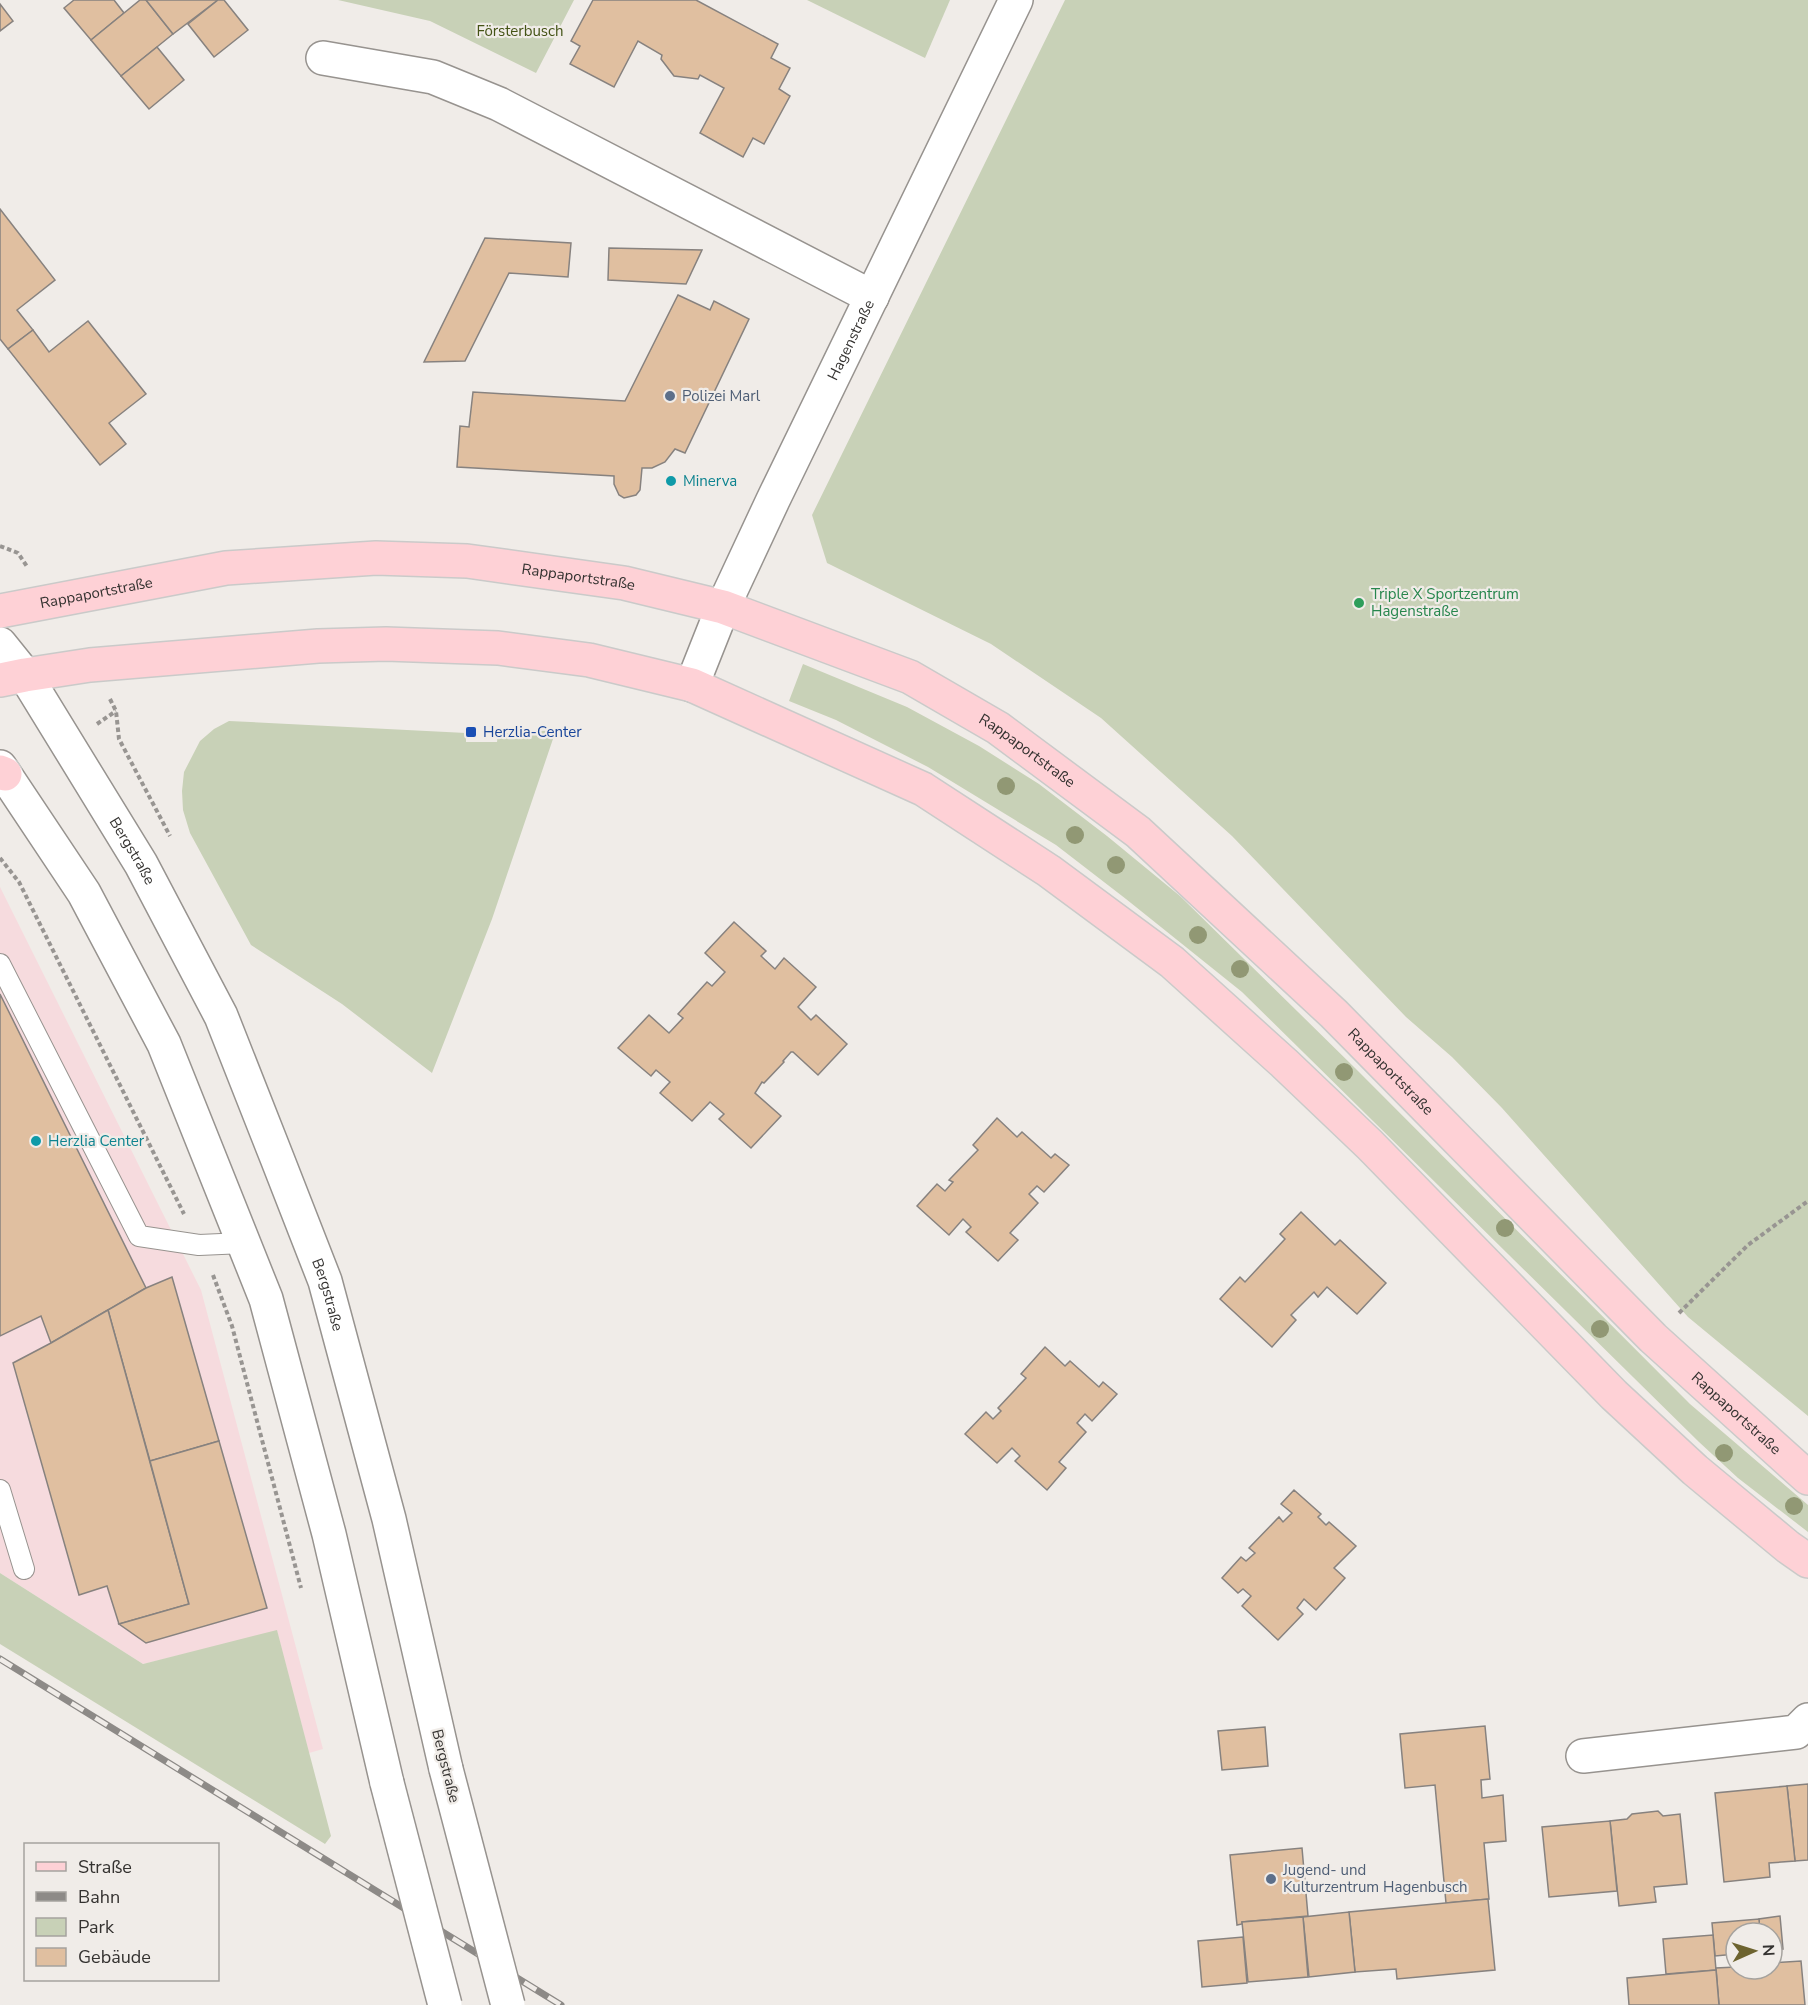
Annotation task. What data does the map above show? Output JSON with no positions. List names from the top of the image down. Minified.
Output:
{"streets":{"main road":["Hagenstraße","Rappaportstraße","Bergstraße"]},"crossings":[["Hagenstraße","Rappaportstraße"]],"parks":["Försterbusch"],"places":{"other":["Polizei Marl","Minerva","Triple X Sportzentrum Hagenstraße","Herzlia Center","Jugend- und Kulturzentrum Hagenbusch"],"transit":["Herzlia-Center"]},"legend":["Straße","Bahn","Park","Gebäude"],"north":"right"}
